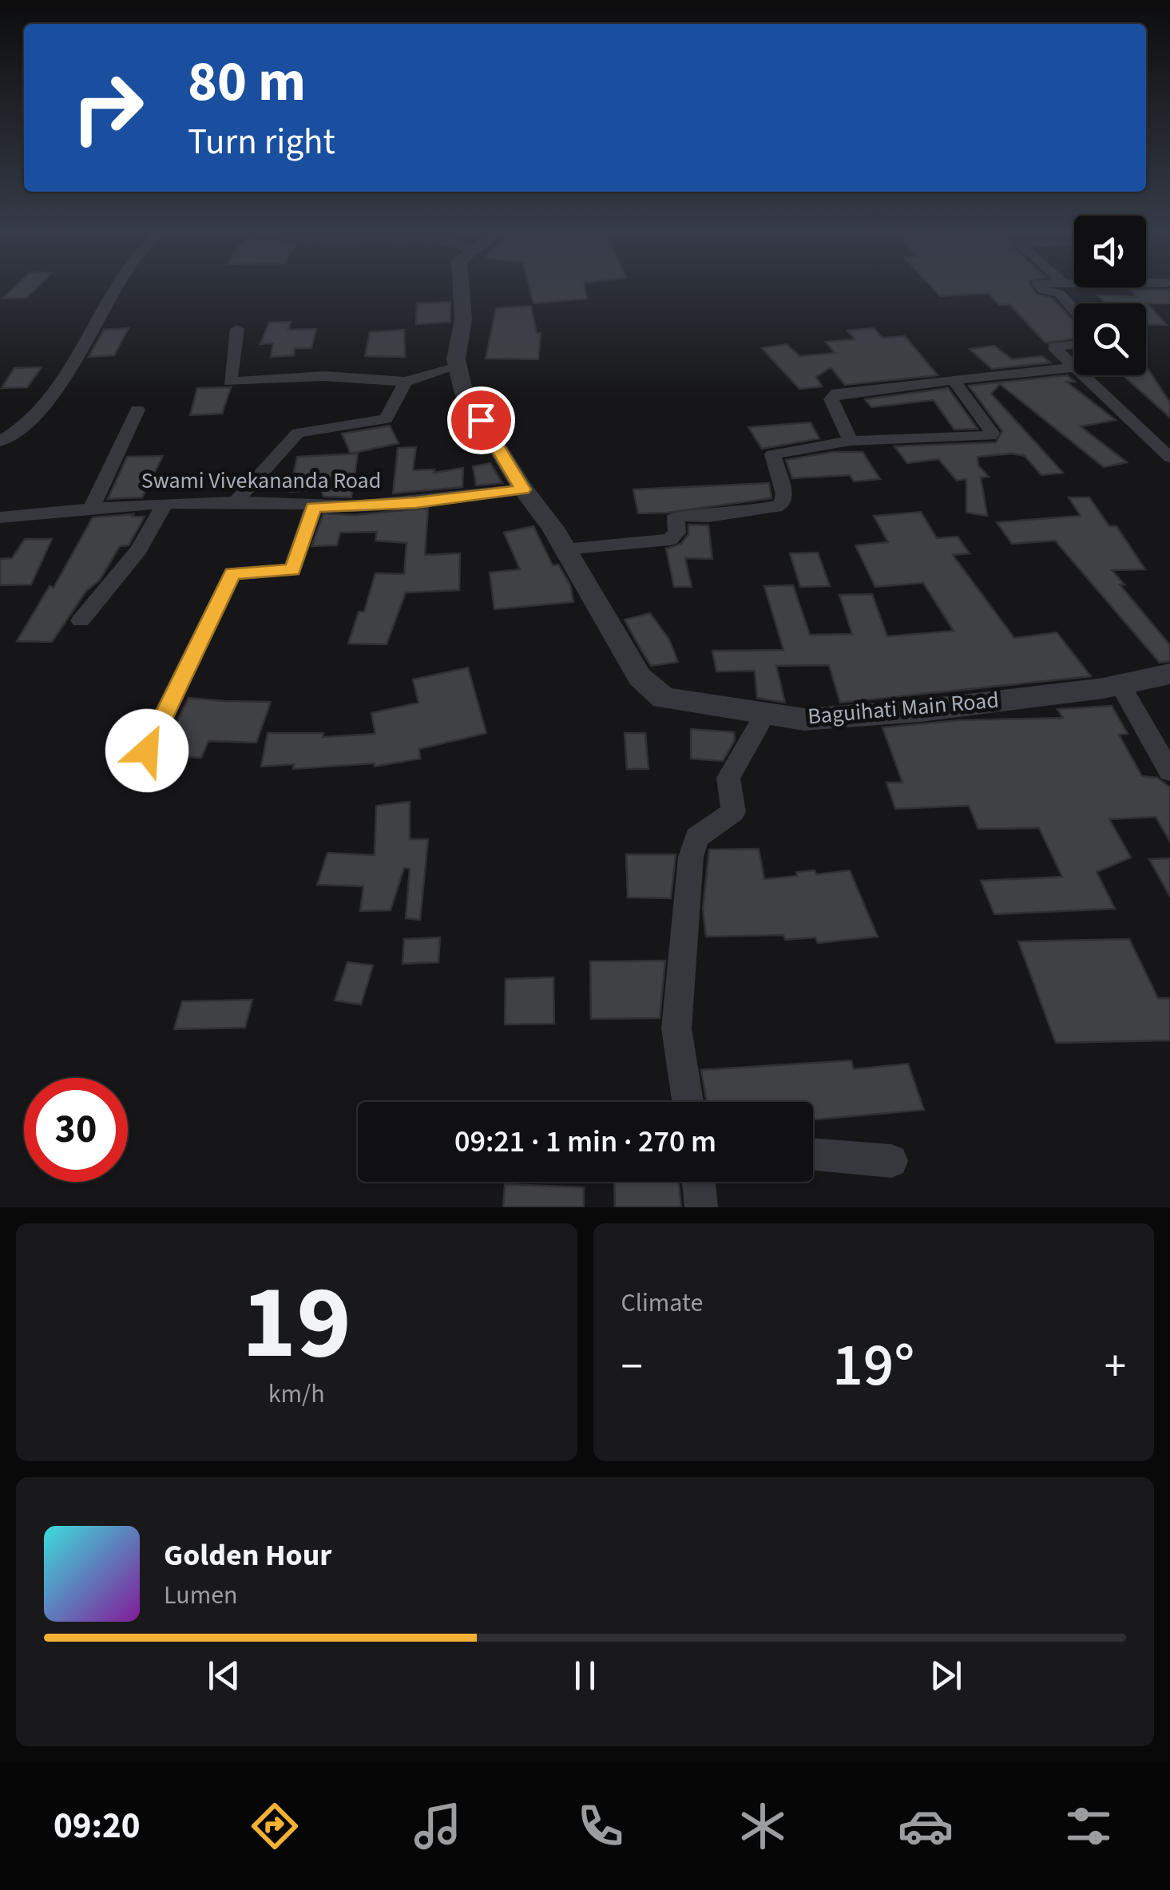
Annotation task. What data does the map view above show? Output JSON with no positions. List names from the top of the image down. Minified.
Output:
{"streets":{"street":["Swami Vivekananda Road","Baguihati Main Road"]},"crossings":[["Swami Vivekananda Road","Baguihati Main Road"]],"page":{"turn":["80 m","Turn right"],"limit":"30","trip":"09:21 · 1 min · 270 m","tile":[["19","km/h"],"Climate"],"heat":["−","19°","+"],"song":["Golden Hour","Lumen"],"tabs":"09:20"}}
